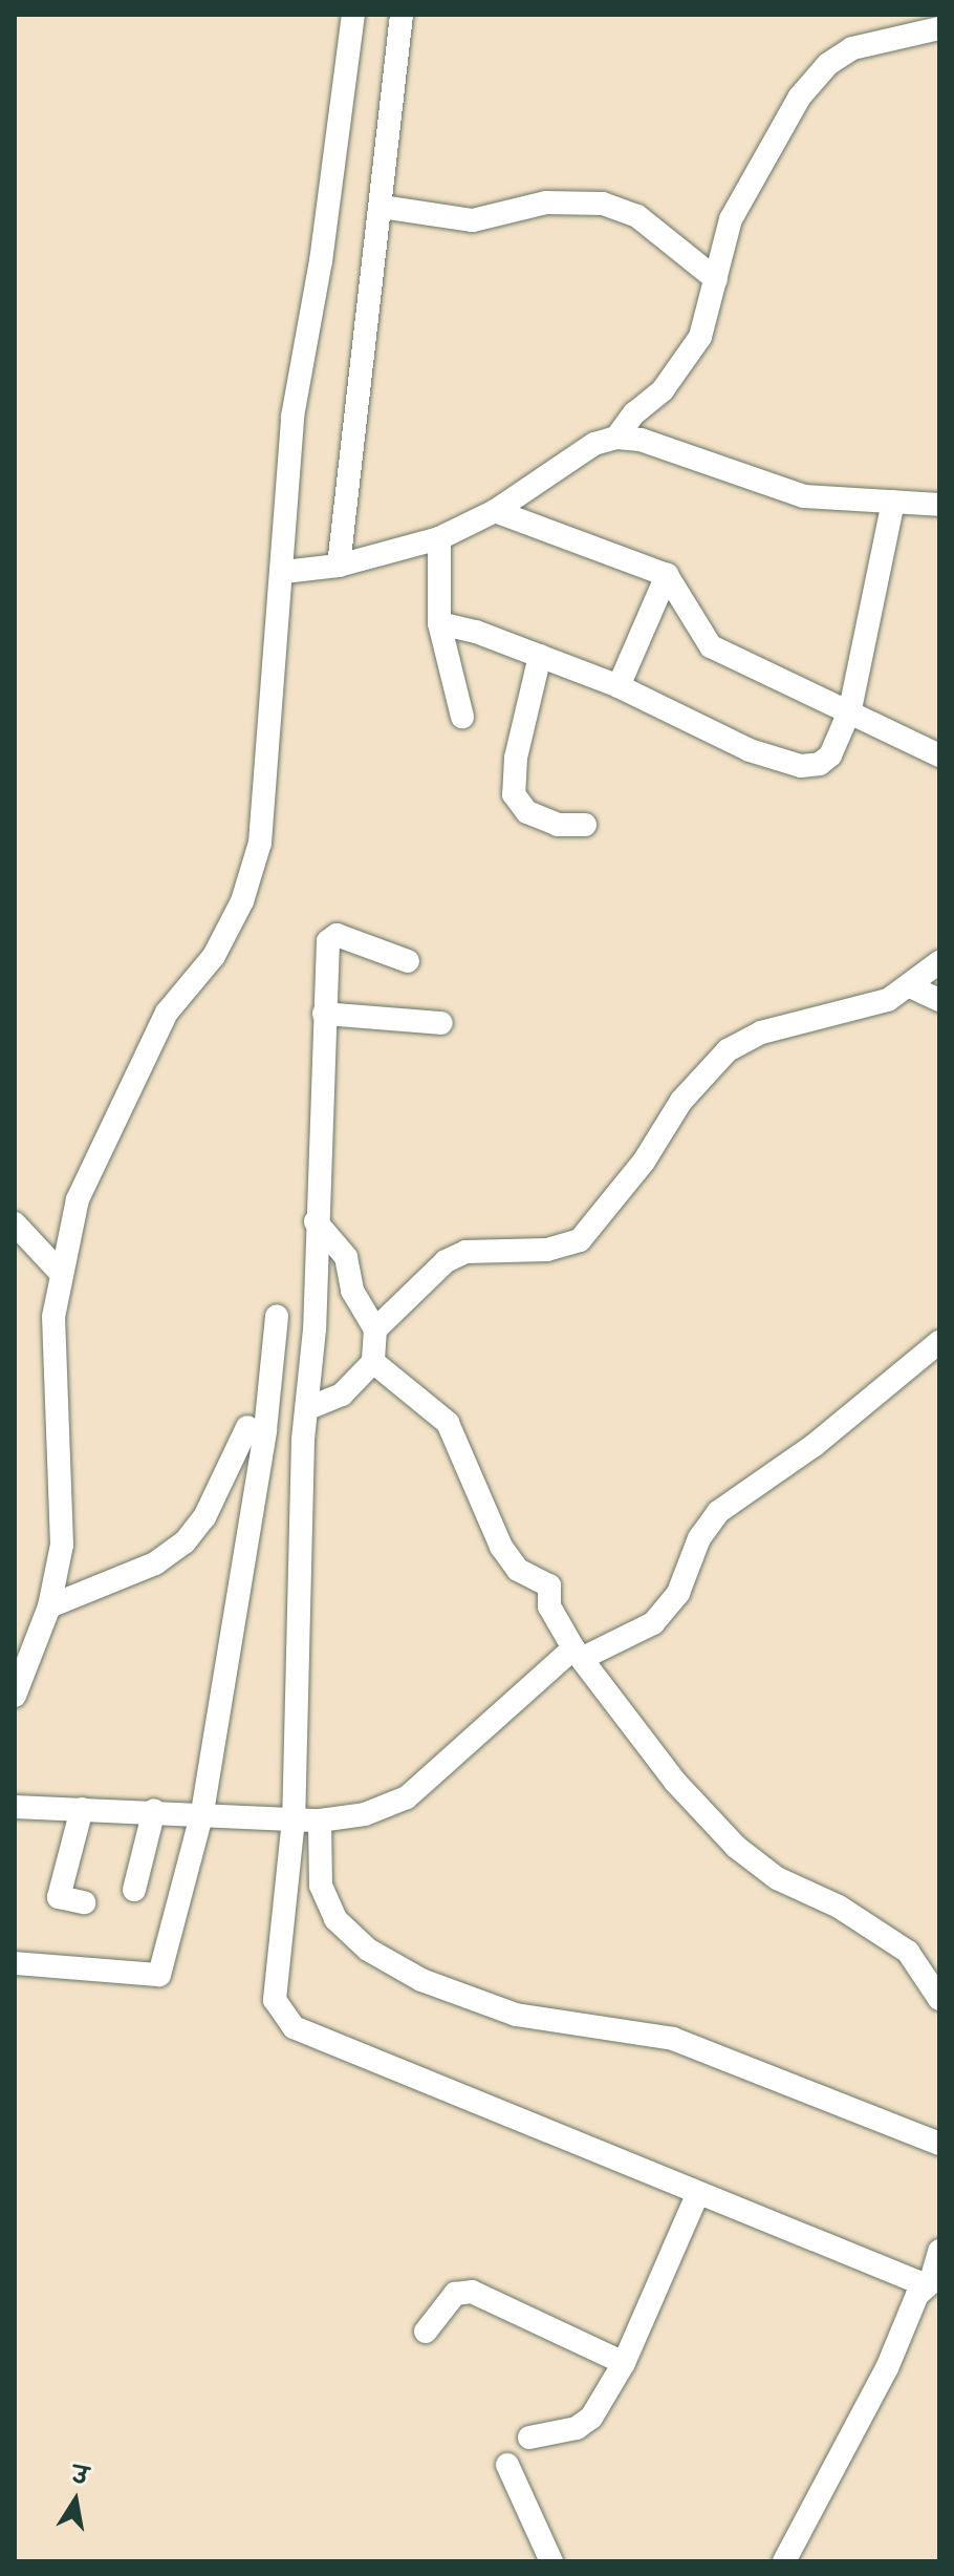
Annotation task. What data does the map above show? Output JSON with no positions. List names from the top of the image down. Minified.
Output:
{"north":"top"}
